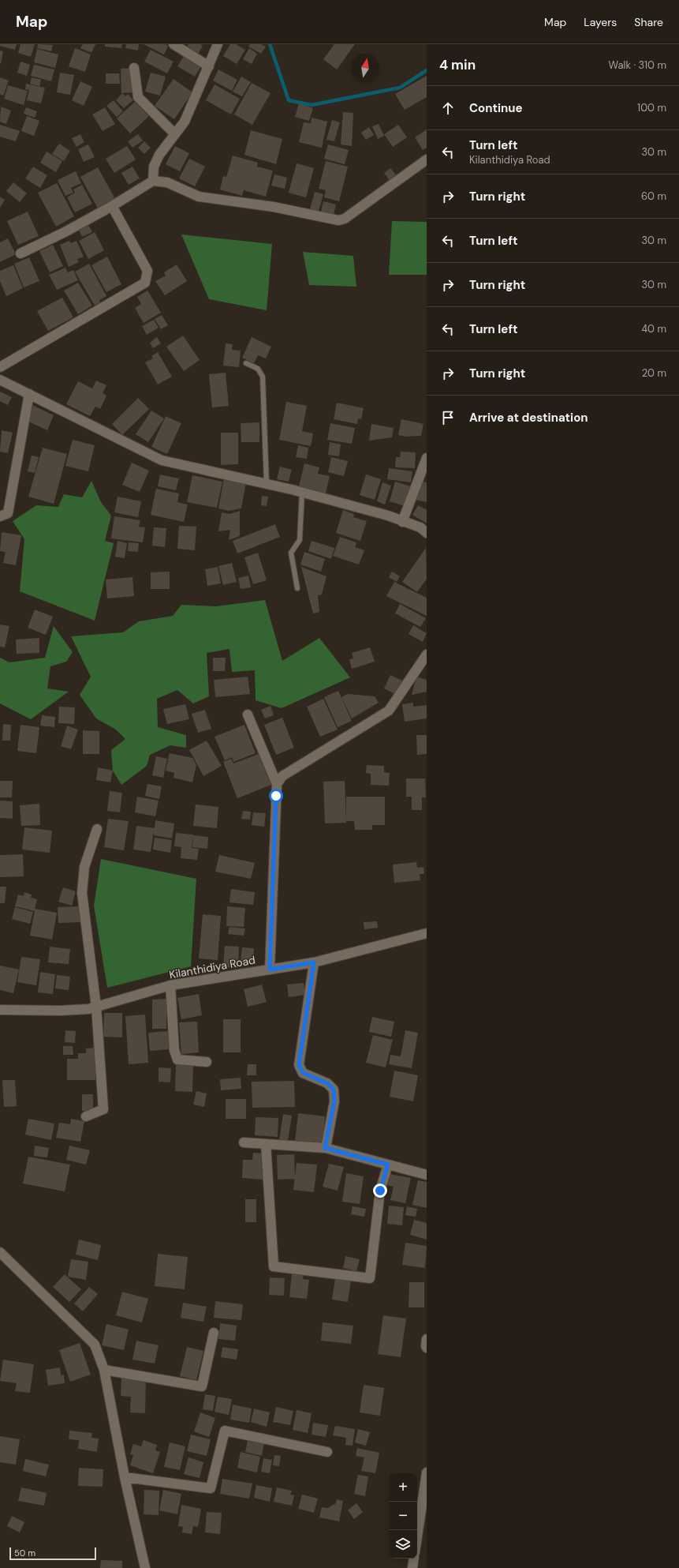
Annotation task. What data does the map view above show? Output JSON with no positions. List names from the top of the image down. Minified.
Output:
{"streets":{"street":["Kilanthidiya Road"]},"scale_bar":"50 m","north":"top","page":{"header":"Map","nav":["Map","Layers","Share"],"heading":["4 min","Walk · 310 m"],"list":[["Continue","100 m"],["Turn left","Kilanthidiya Road","30 m"],["Turn right","60 m"],["Turn left","30 m"],["Turn right","30 m"],["Turn left","40 m"],["Turn right","20 m"],"Arrive at destination"],"map_buttons":["+","−"],"scale":"50 m"}}
